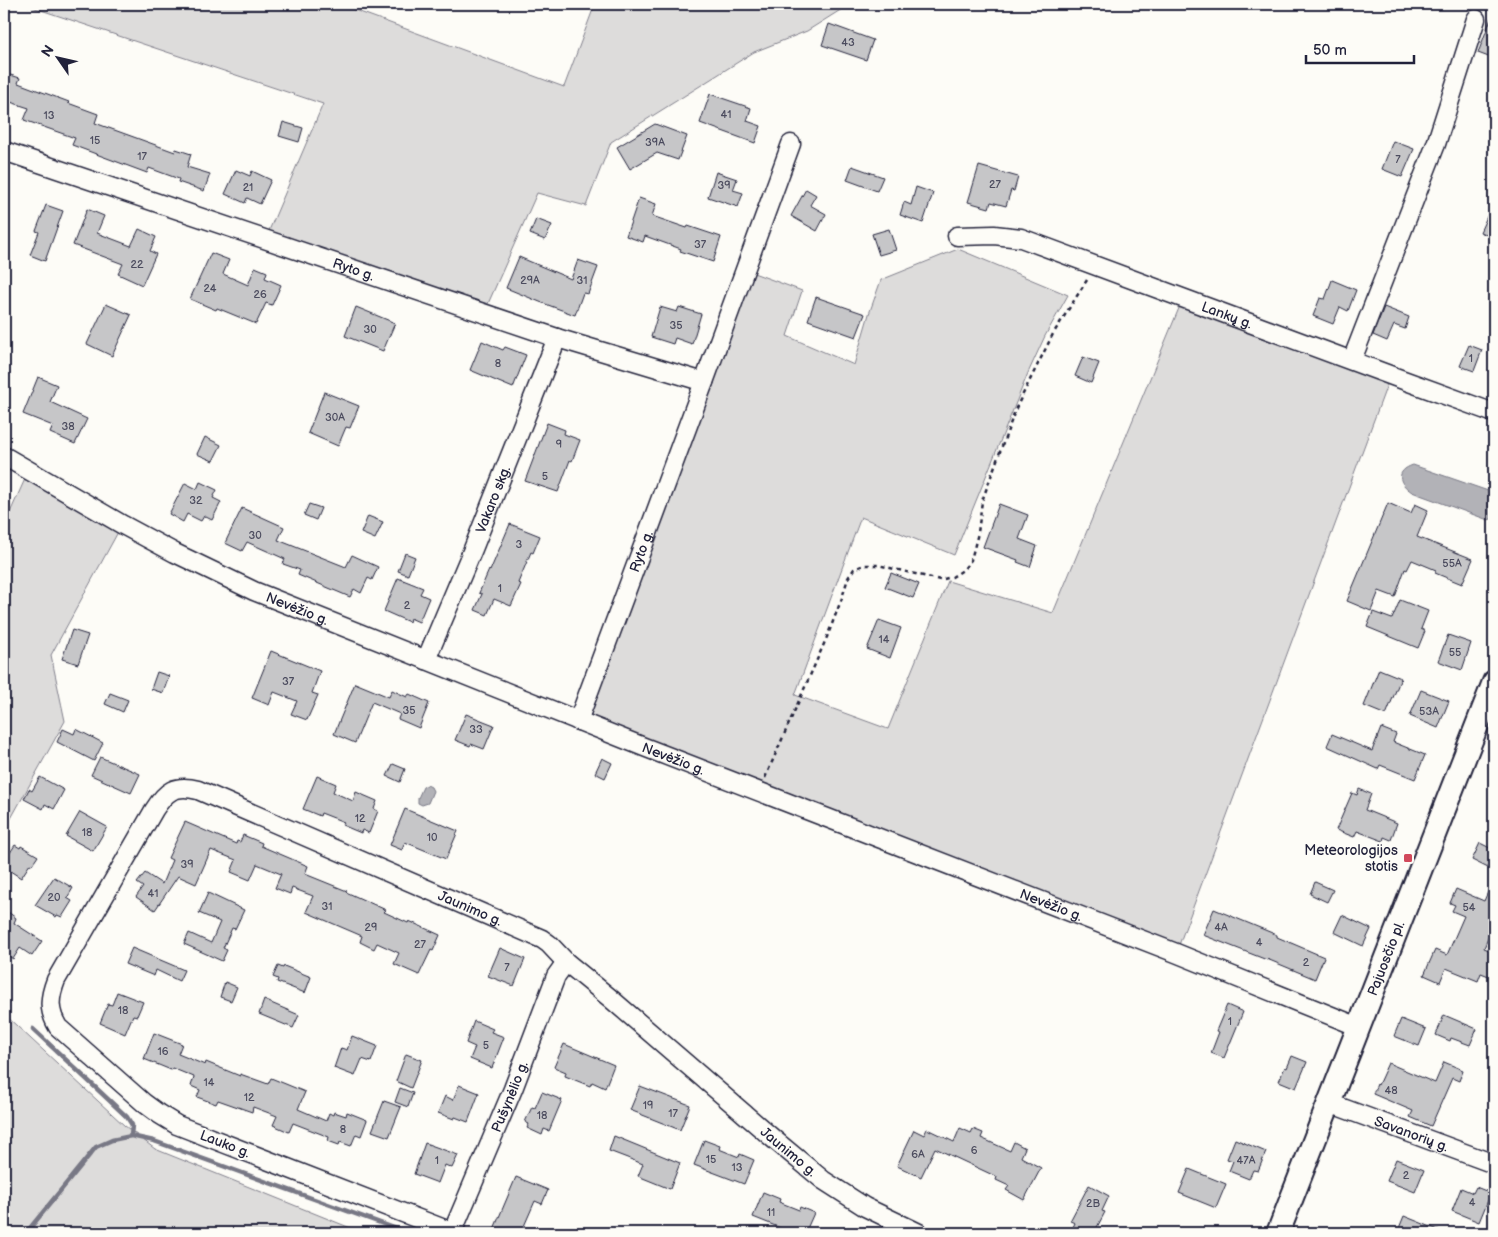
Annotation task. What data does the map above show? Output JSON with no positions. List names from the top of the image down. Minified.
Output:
{"streets":{"main road":["Pajuosčio pl."],"street":["Ryto g.","Lankų g.","Vakaro skg.","Nevėžio g.","Jaunimo g.","Pušynėlio g.","Savanorių g.","Lauko g."]},"crossings":[["Ryto g.","Vakaro skg."],["Ryto g.","Nevėžio g."],["Vakaro skg.","Nevėžio g."],["Nevėžio g.","Pajuosčio pl."],["Jaunimo g.","Pušynėlio g."],["Jaunimo g.","Lauko g."],["Pajuosčio pl.","Savanorių g."],["Pušynėlio g.","Lauko g."]],"places":{"transit":["Meteorologijos stotis"]},"house_numbers":["43","41","13","15","39A","17","7","27","39","21","37","22","29A","31","24","26","35","30","1","8","30A","38","9","5","32","30","3","55A","1","2","14","55","37","35","53A","33","12","18","10","39","41","20","31","54","29","4A","4","27","2","7","18","1","5","16","14","48","12","19","17","18","8","6","6A","15","1","47A","13","2","4","2B","11"],"scale_bar":"50 m","north":"top left"}
